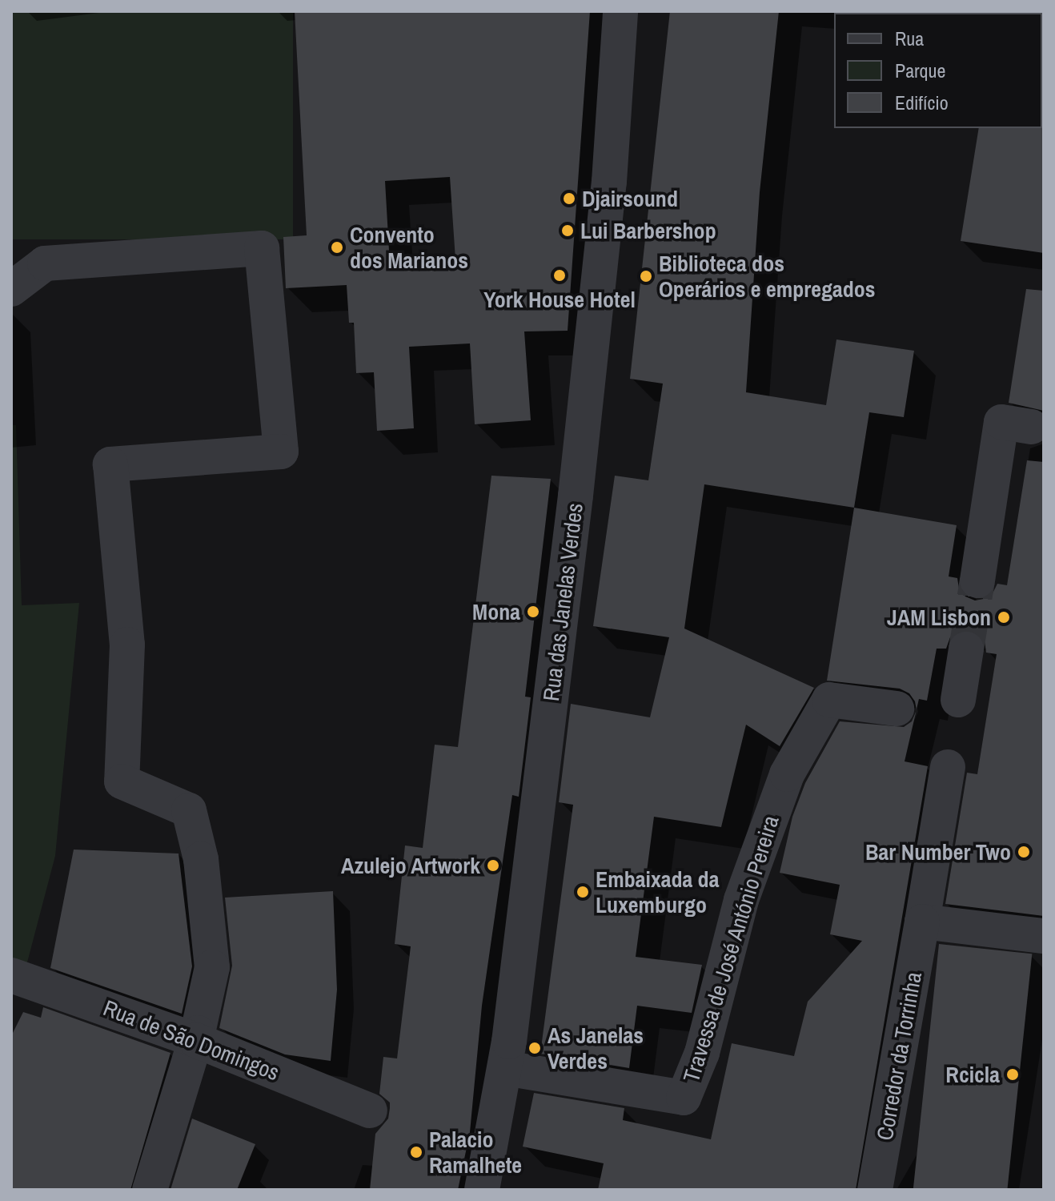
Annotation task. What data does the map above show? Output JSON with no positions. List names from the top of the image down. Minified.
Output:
{"streets":{"street":["Rua das Janelas Verdes","Travessa de José António Pereira","Rua de São Domingos","Corredor da Torrinha"]},"crossings":[["Rua das Janelas Verdes","Travessa de José António Pereira"]],"places":["Djairsound","Lui Barbershop","Convento dos Marianos","York House Hotel","Biblioteca dos Operários e empregados","Mona","JAM Lisbon","Bar Number Two","Azulejo Artwork","Embaixada da Luxemburgo","As Janelas Verdes","Rcicla","Palacio Ramalhete"],"legend":["Rua","Parque","Edifício"]}
